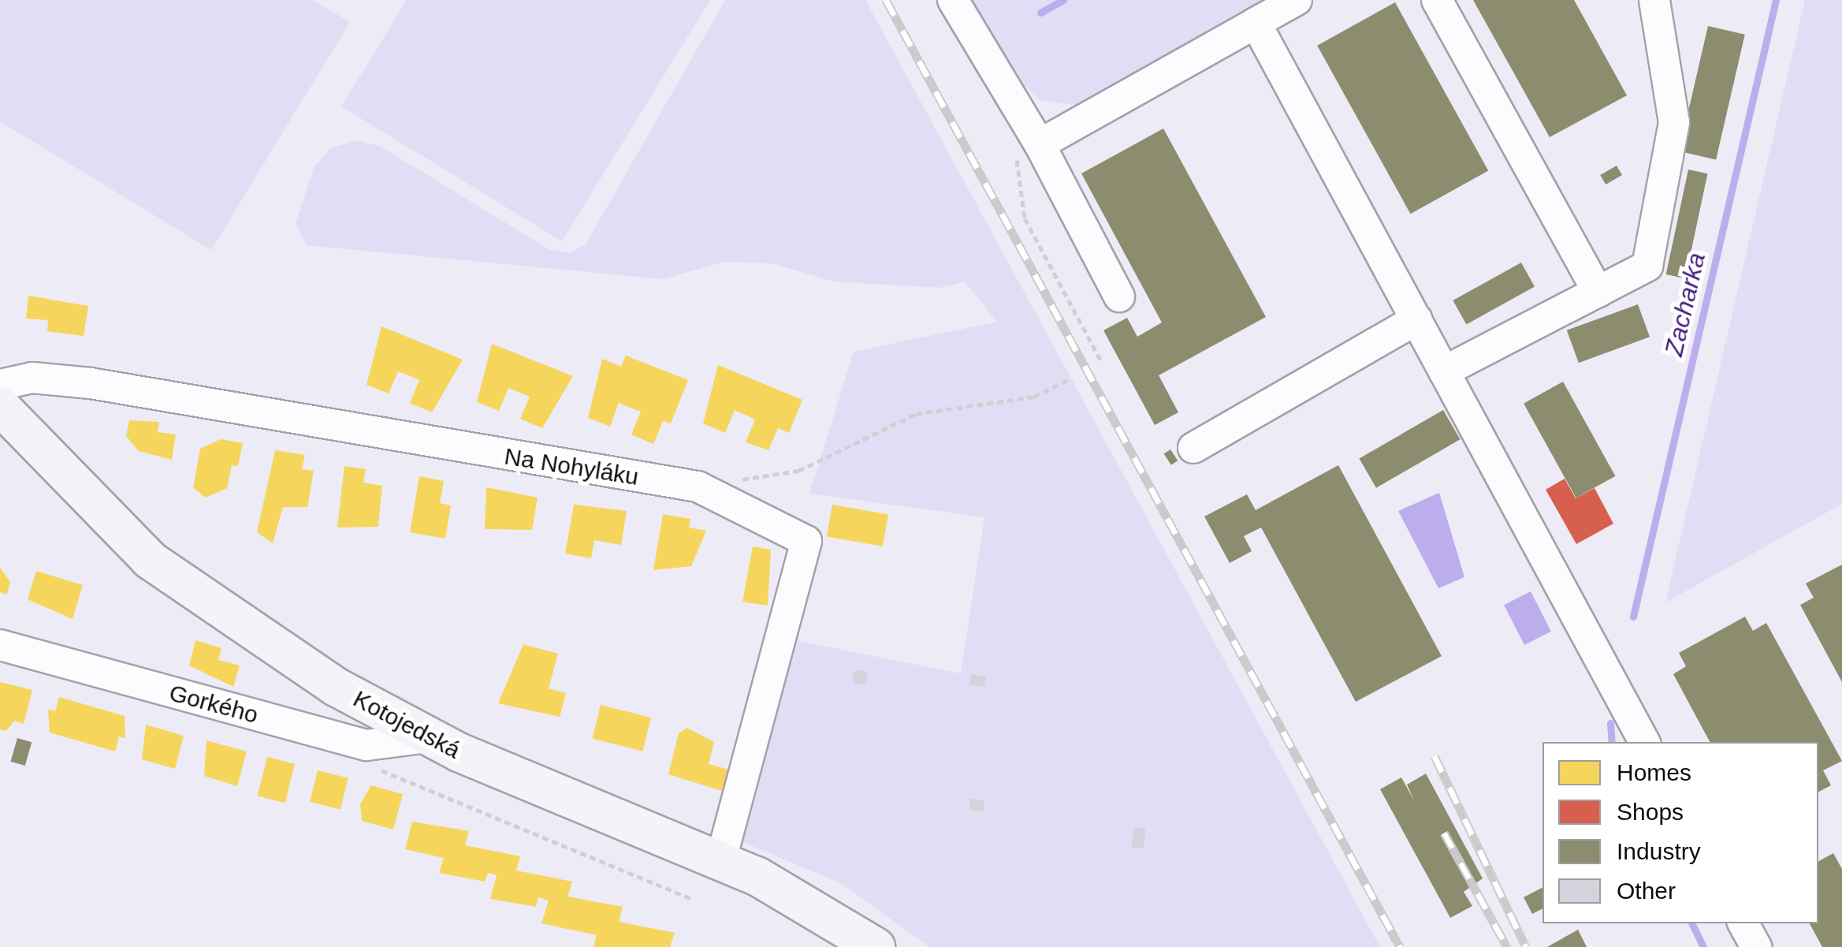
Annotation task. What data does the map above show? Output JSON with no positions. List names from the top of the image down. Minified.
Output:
{"streets":{"main road":["Kotojedská"],"street":["Na Nohyláku","Gorkého"]},"crossings":[["Na Nohyláku","Kotojedská"],["Gorkého","Kotojedská"]],"water":["Zacharka"],"legend":["Homes","Shops","Industry","Other"]}
